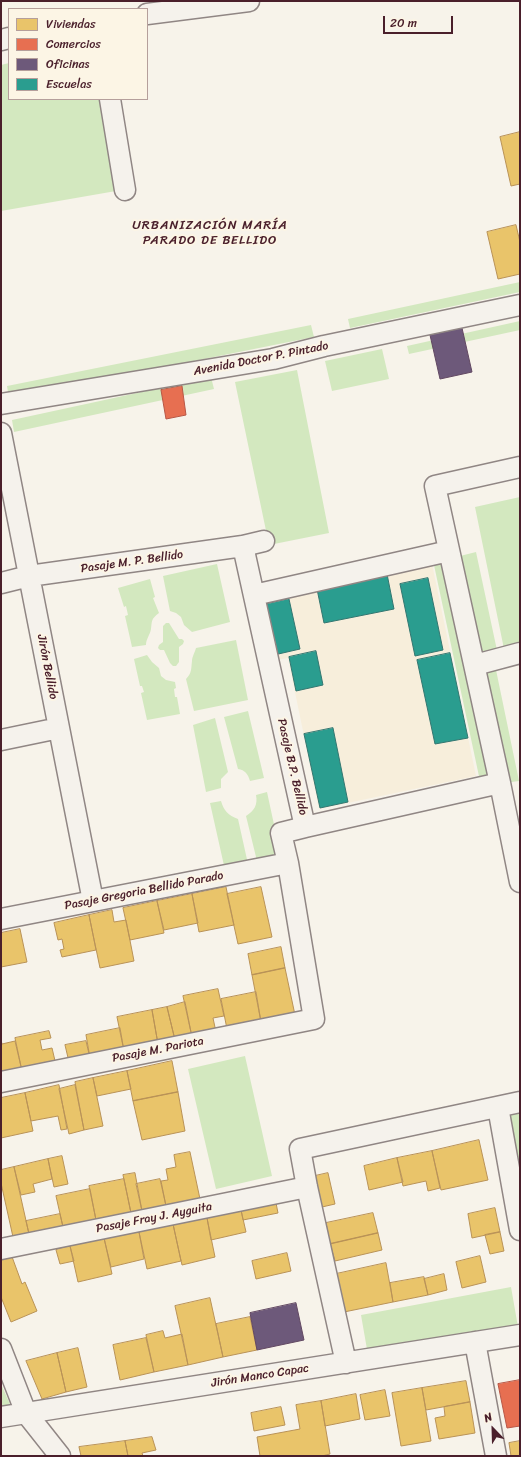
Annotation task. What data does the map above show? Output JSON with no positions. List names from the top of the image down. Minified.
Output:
{"streets":{"street":["Avenida Doctor P. Pintado","Pasaje M. P. Bellido","Jirón Bellido","Pasaje B.P. Bellido","Pasaje Gregoria Bellido Parado","Pasaje M. Pariota","Pasaje Fray J. Ayguita","Jirón Manco Capac"]},"crossings":[["Pasaje M. P. Bellido","Jirón Bellido"],["Pasaje M. P. Bellido","Pasaje B.P. Bellido"],["Jirón Bellido","Pasaje Gregoria Bellido Parado"],["Pasaje B.P. Bellido","Pasaje Gregoria Bellido Parado"],["Pasaje B.P. Bellido","Pasaje M. Pariota"]],"districts":["URBANIZACIÓN MARÍA PARADO DE BELLIDO"],"legend":["Viviendas","Comercios","Oficinas","Escuelas"],"scale_bar":"20 m","north":"top left"}
